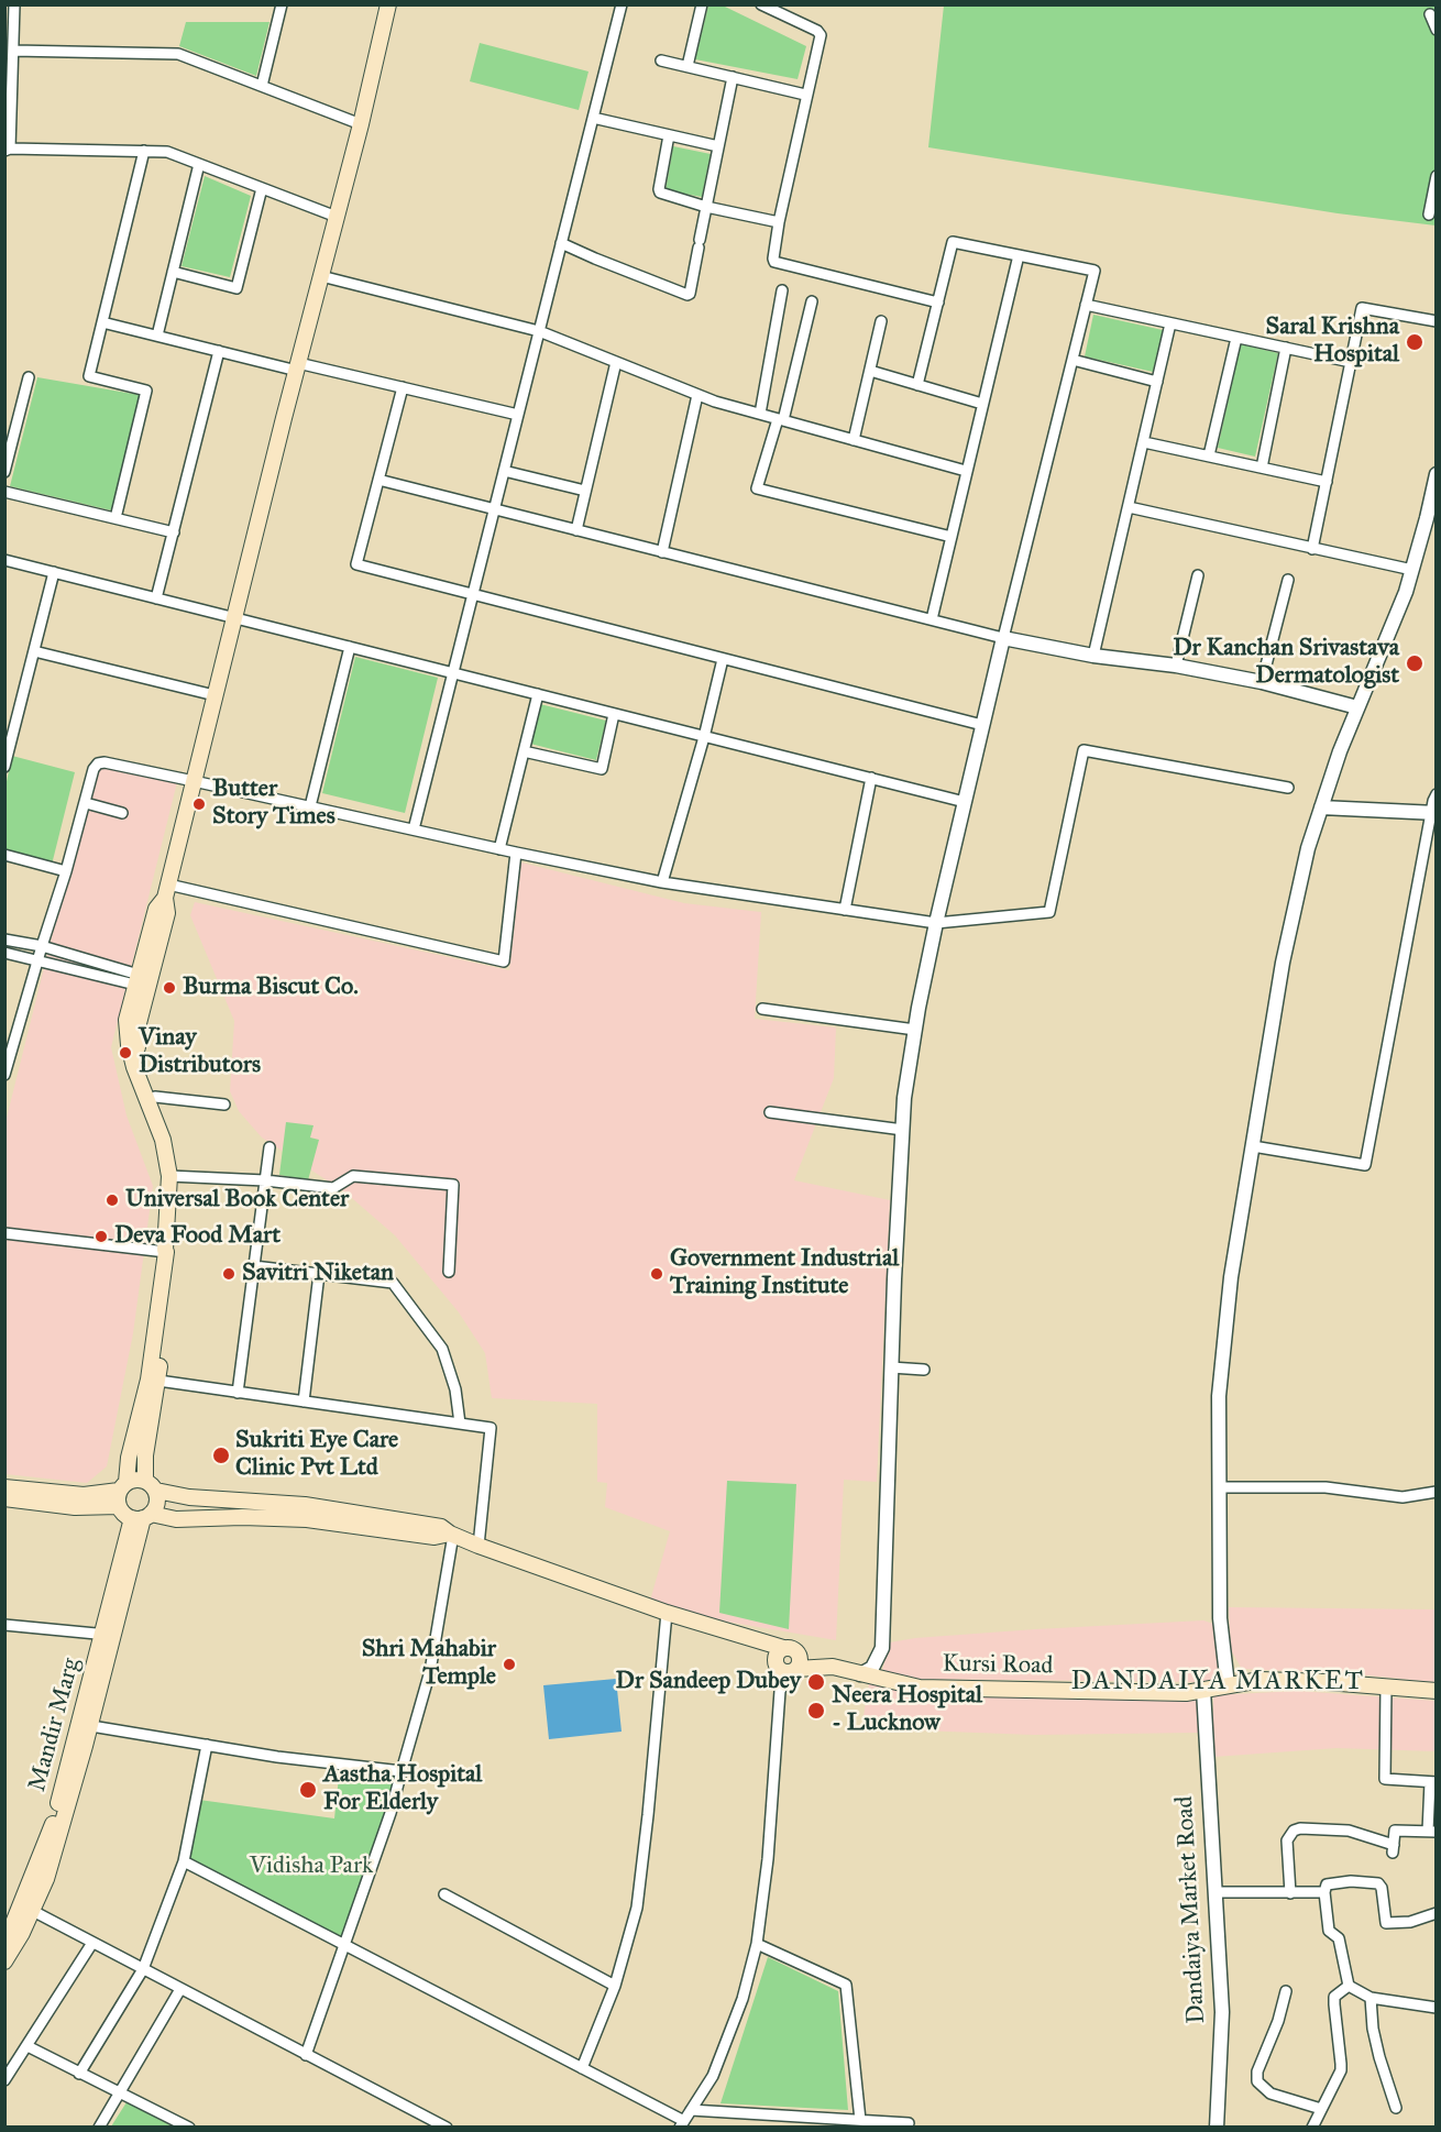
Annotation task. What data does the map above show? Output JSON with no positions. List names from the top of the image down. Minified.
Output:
{"streets":{"main road":["Kursi Road"],"street":["Dandaiya Market Road"]},"crossings":[["Kursi Road","Dandaiya Market Road"]],"districts":["DANDAIYA MARKET"],"parks":["Vidisha Park"],"places":["Saral Krishna Hospital","Dr Kanchan Srivastava Dermatologist","Butter Story Times","Burma Biscut Co.","Vinay Distributors","Universal Book Center","Deva Food Mart","Savitri Niketan","Government Industrial Training Institute","Sukriti Eye Care Clinic Pvt Ltd","Shri Mahabir Temple","Dr Sandeep Dubey","Neera Hospital - Lucknow","Aastha Hospital For Elderly"]}
